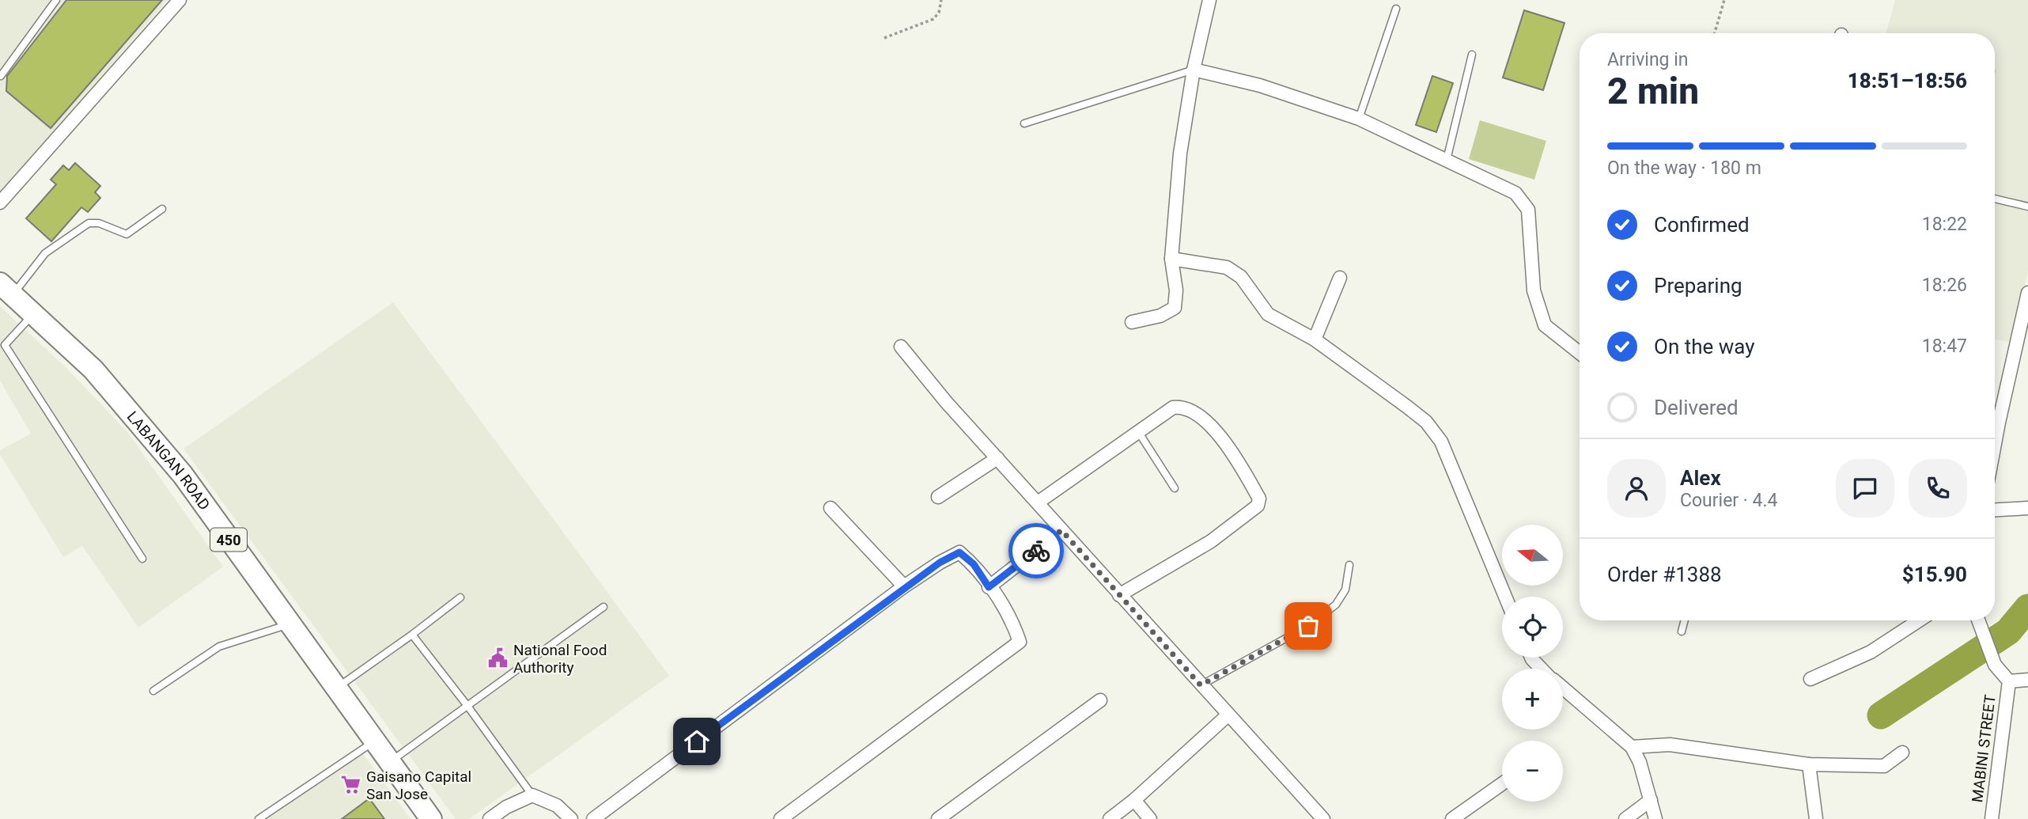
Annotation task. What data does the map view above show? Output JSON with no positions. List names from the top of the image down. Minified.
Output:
{"streets":{"main road":["LABANGAN ROAD","450"],"street":["MABINI STREET"]},"places":{"public building":["National Food Authority"],"supermarket":["Gaisano Capital San Jose"]},"north":"left","page":{"heading":["2 min","Arriving in","18:51–18:56"],"panel":["Alex","Courier · 4.4","Order #1388","$15.90"],"bar":"On the way · 180 m","list":[["Confirmed","18:22"],["Preparing","18:26"],["On the way","18:47"],"Delivered"],"map_buttons":["+","−"]}}
